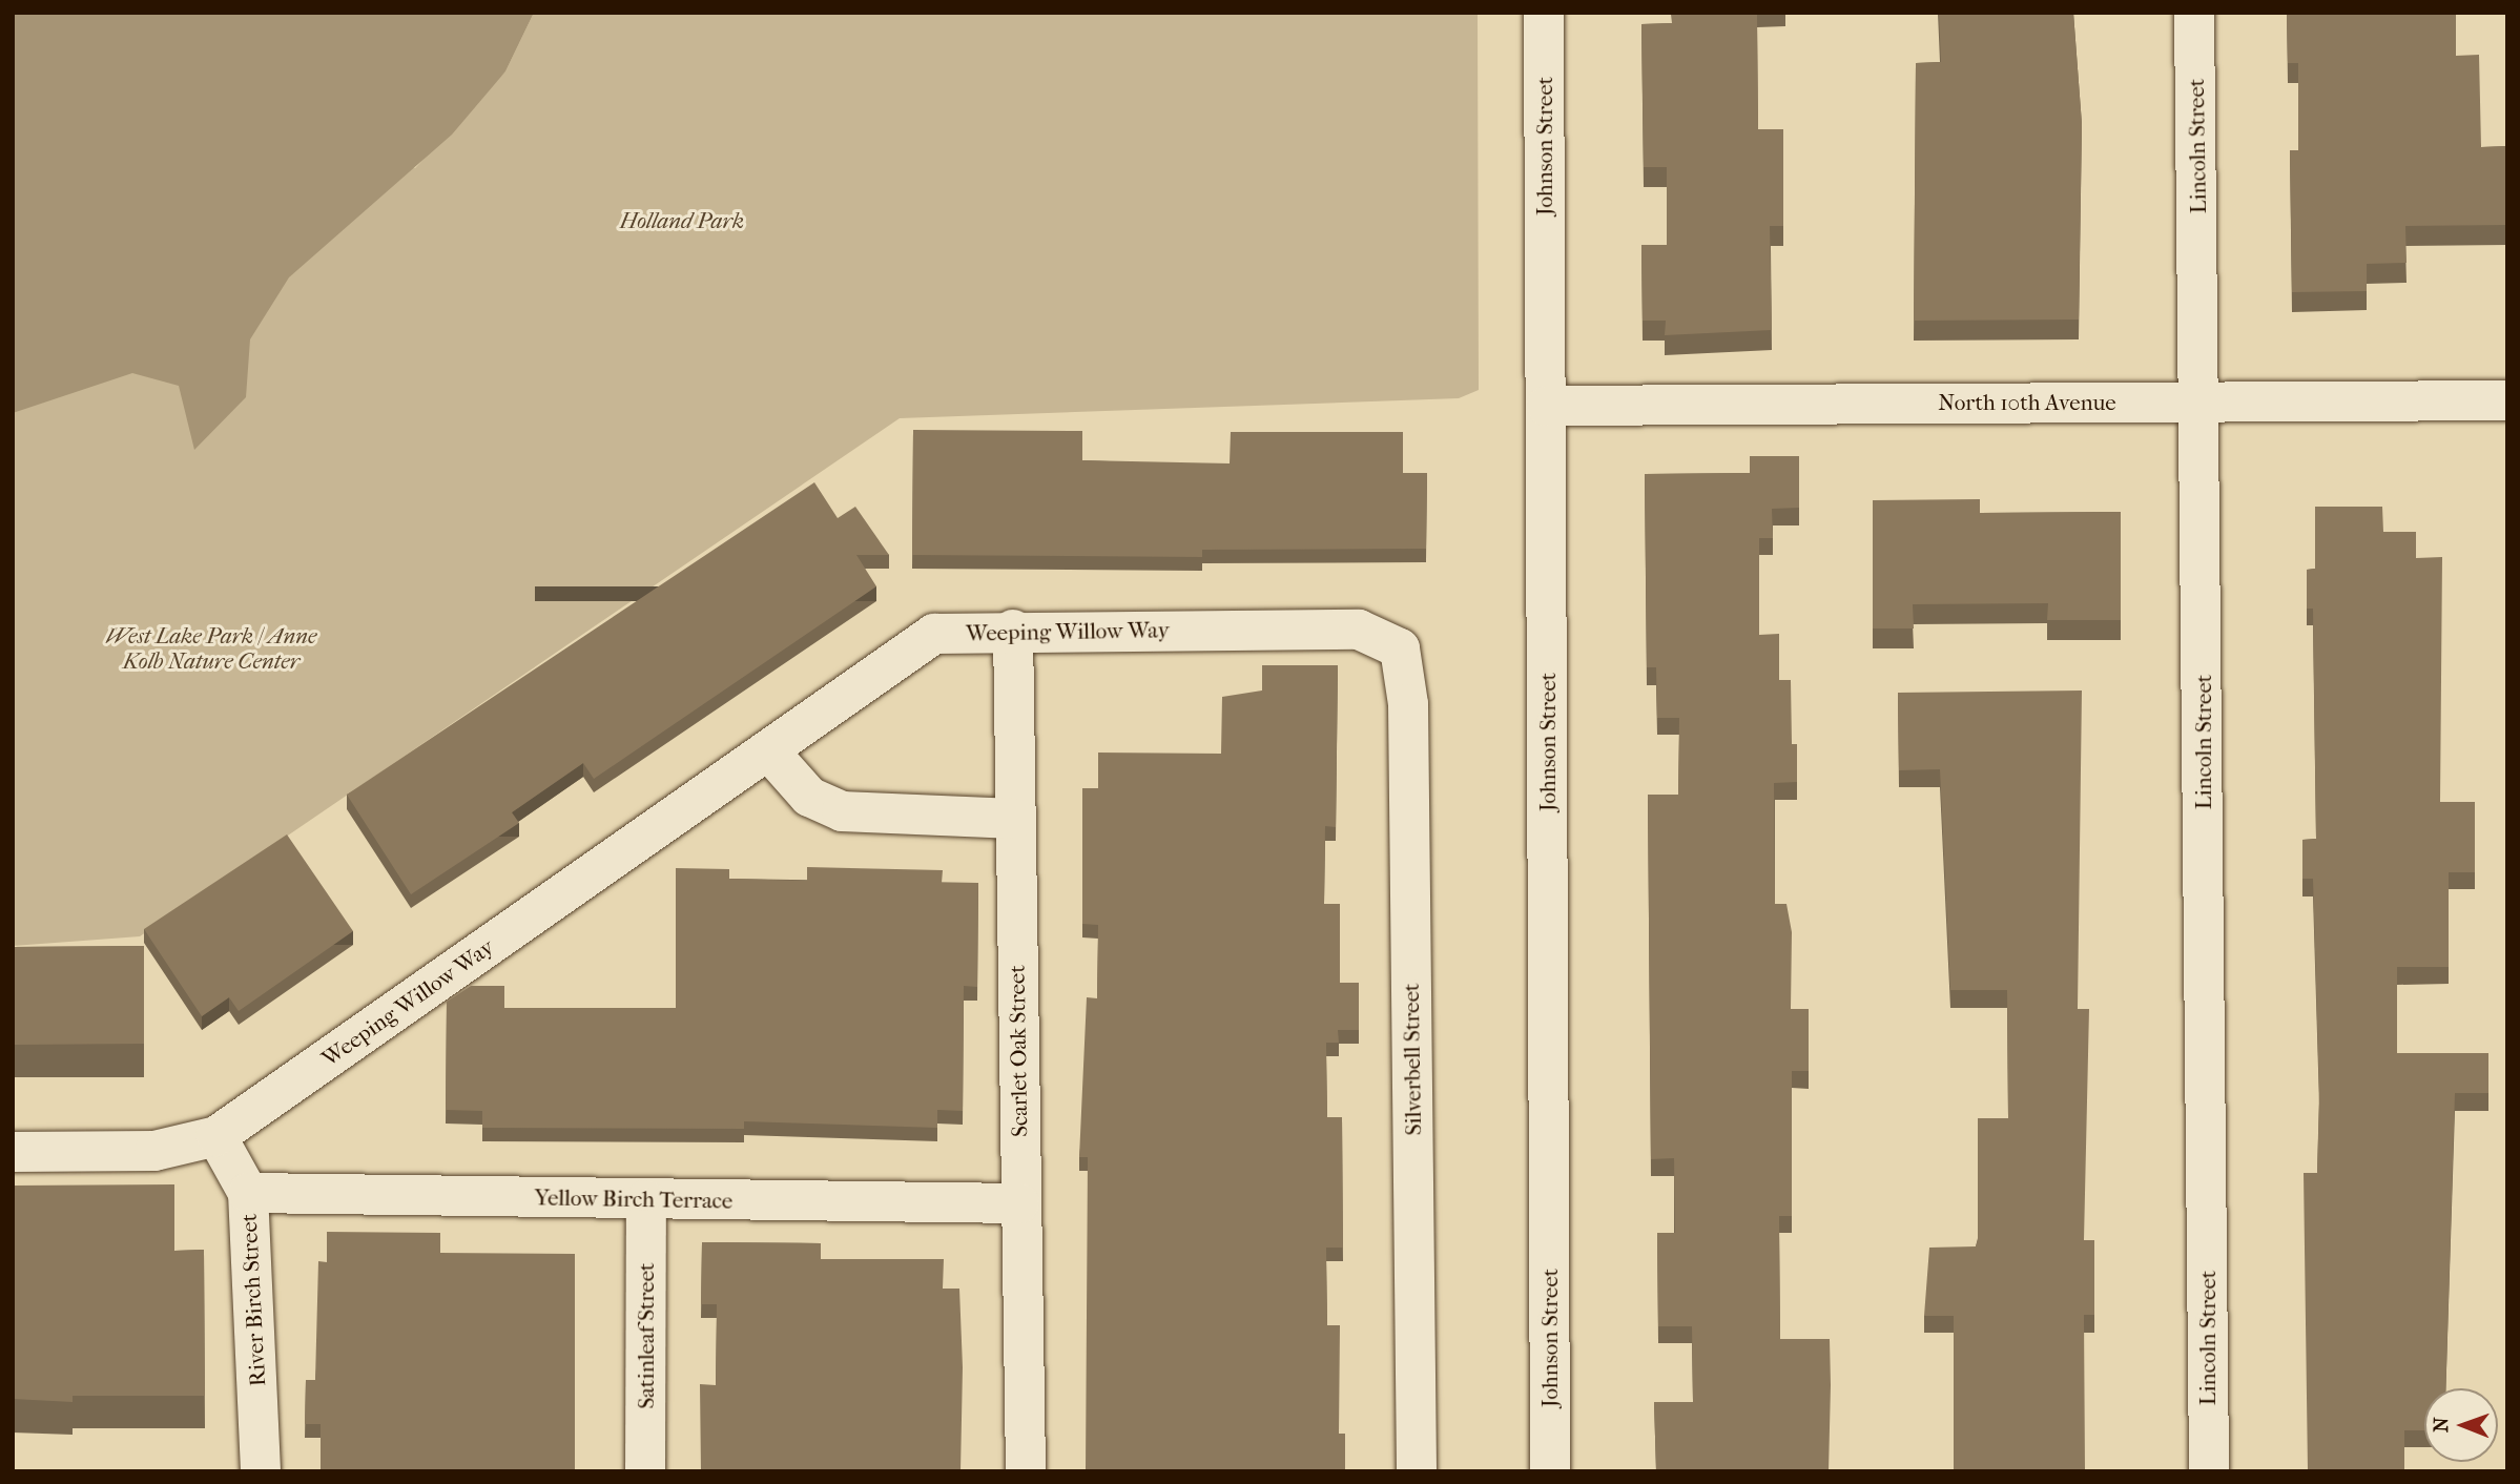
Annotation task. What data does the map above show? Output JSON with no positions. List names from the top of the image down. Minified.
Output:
{"streets":{"street":["Johnson Street","Lincoln Street","North 10th Avenue","Weeping Willow Way","Scarlet Oak Street","Silverbell Street","Yellow Birch Terrace","River Birch Street","Satinleaf Street"]},"crossings":[["Johnson Street","North 10th Avenue"],["Lincoln Street","North 10th Avenue"],["Weeping Willow Way","Scarlet Oak Street"],["Weeping Willow Way","Silverbell Street"],["Weeping Willow Way","River Birch Street"],["Scarlet Oak Street","Yellow Birch Terrace"],["Yellow Birch Terrace","River Birch Street"],["Yellow Birch Terrace","Satinleaf Street"]],"parks":["Holland Park","West Lake Park / Anne Kolb Nature Center"],"north":"left"}
